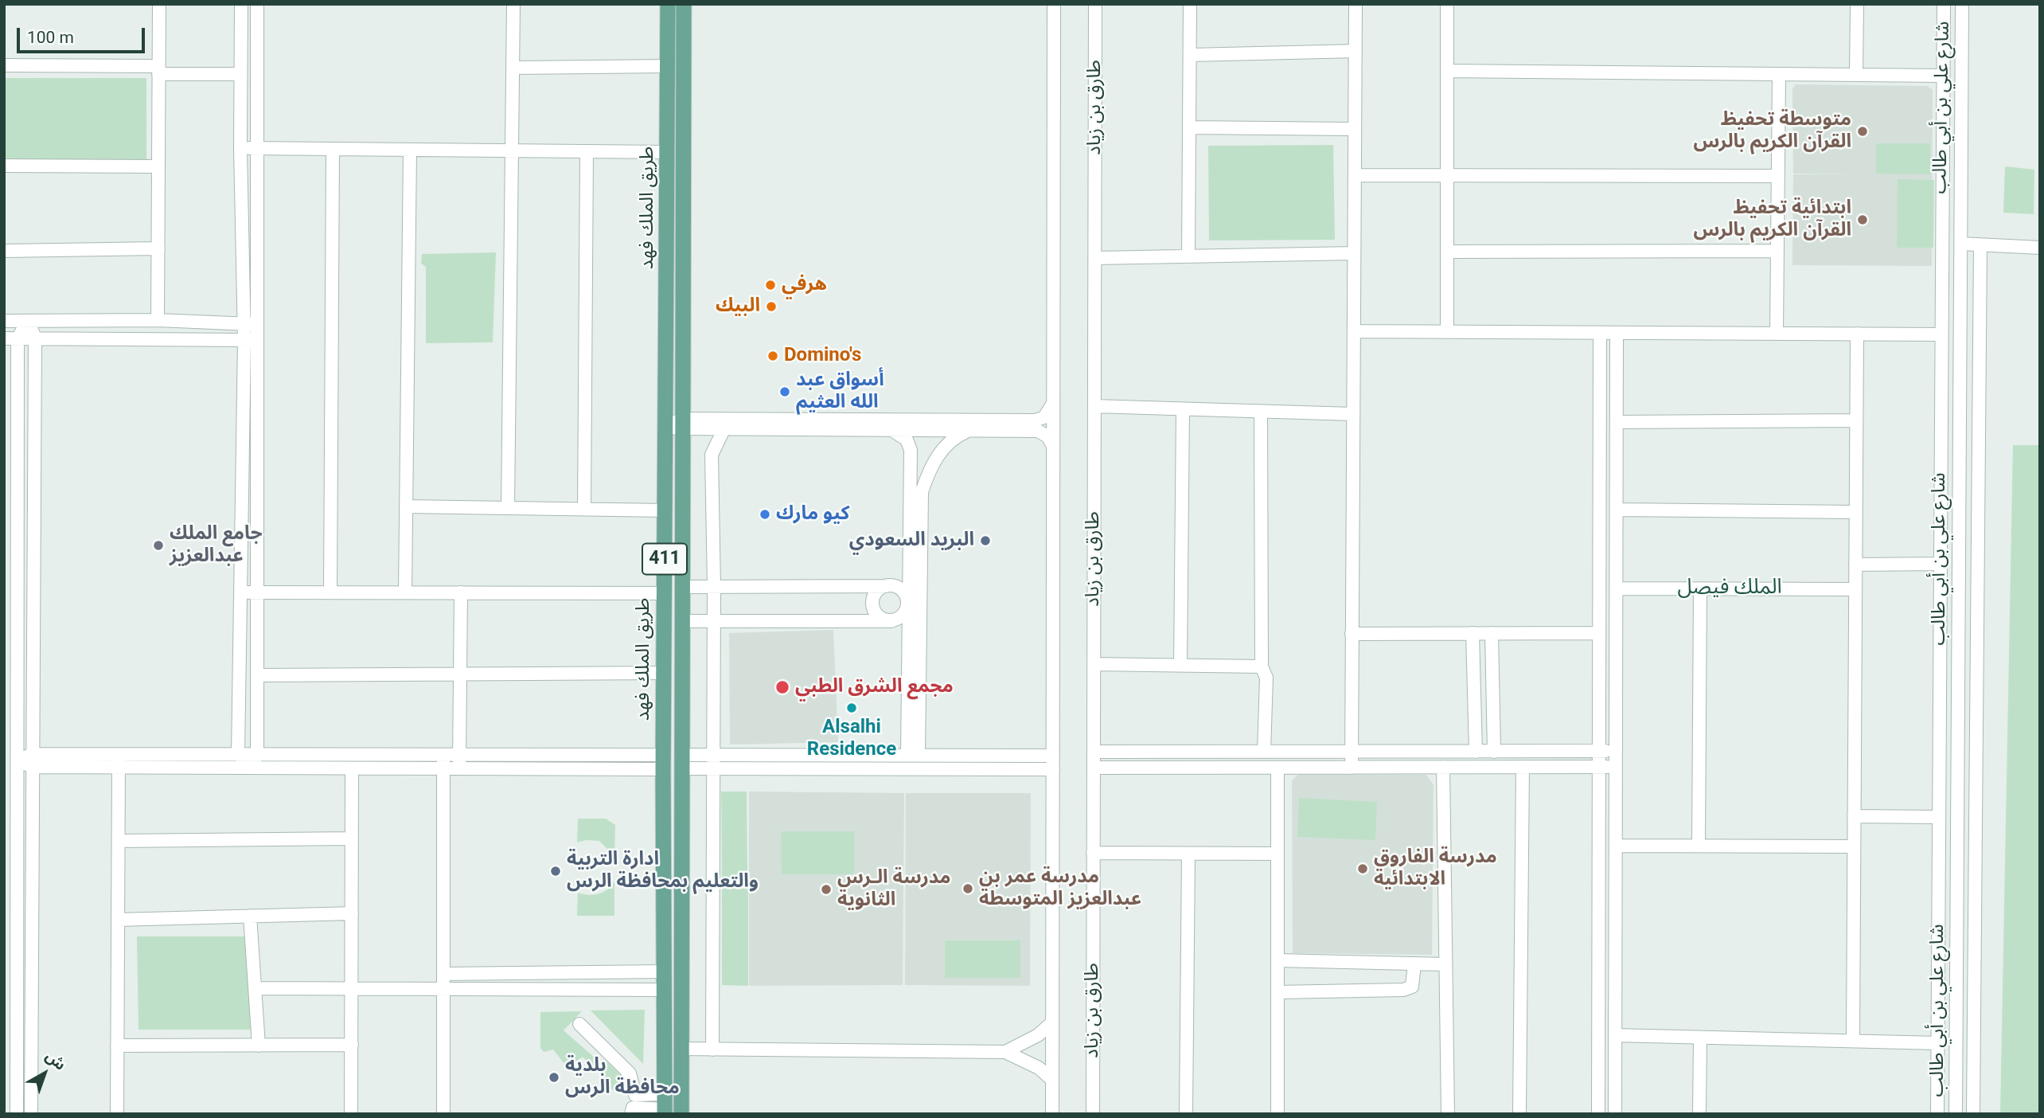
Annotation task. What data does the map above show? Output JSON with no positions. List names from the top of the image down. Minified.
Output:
{"streets":{"main road":["طريق الملك فهد","411"],"street":["طارق بن زياد","شارع علي بن أبي طالب"]},"districts":["الملك فيصل"],"places":["متوسطة تحفيظ القرآن الكريم بالرس","ابتدائية تحفيظ القرآن الكريم بالرس","هرفي","البيك","Domino's","أسواق عبد الله العثيم","كيو مارك","البريد السعودي","جامع الملك عبدالعزيز","مجمع الشرق الطبي","Alsalhi Residence","مدرسة الفاروق الابتدائية","ادارة التربية والتعليم بمحافظة الرس","مدرسة عمر بن عبدالعزيز المتوسطة","مدرسة الـرس الثانوية","بلدية محافظة الرس"],"scale_bar":"100 m","north":"top right"}
